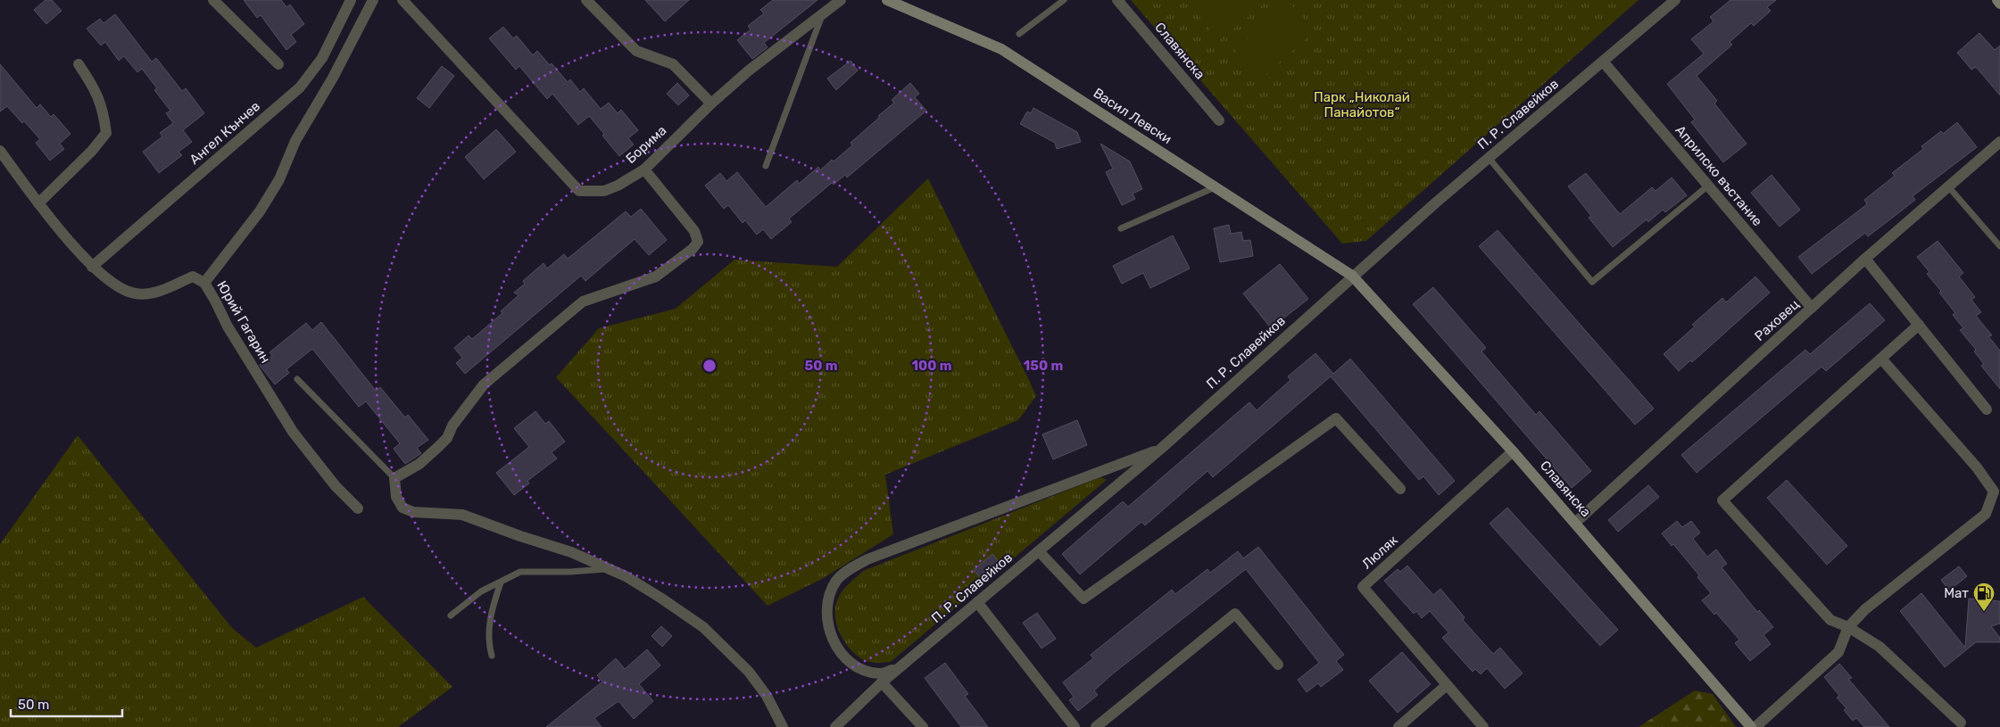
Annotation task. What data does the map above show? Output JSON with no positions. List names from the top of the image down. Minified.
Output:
{"streets":{"street":["Славянска","П. Р. Славейков","Васил Левски","Ангел Кънчев","Борима","Априлско въстание","Раховец","Юрий Гагарин","Люляк"]},"crossings":[["Славянска","П. Р. Славейков"],["Славянска","Васил Левски"],["Славянска","Раховец"],["Славянска","Люляк"],["П. Р. Славейков","Васил Левски"],["П. Р. Славейков","Априлско въстание"],["Ангел Кънчев","Юрий Гагарин"],["Априлско въстание","Раховец"]],"parks":["Парк „Николай Панайотов“"],"places":{"fuel station":["Мат"]},"scale_bar":"50 m","rings":["50 m","100 m","150 m"]}
